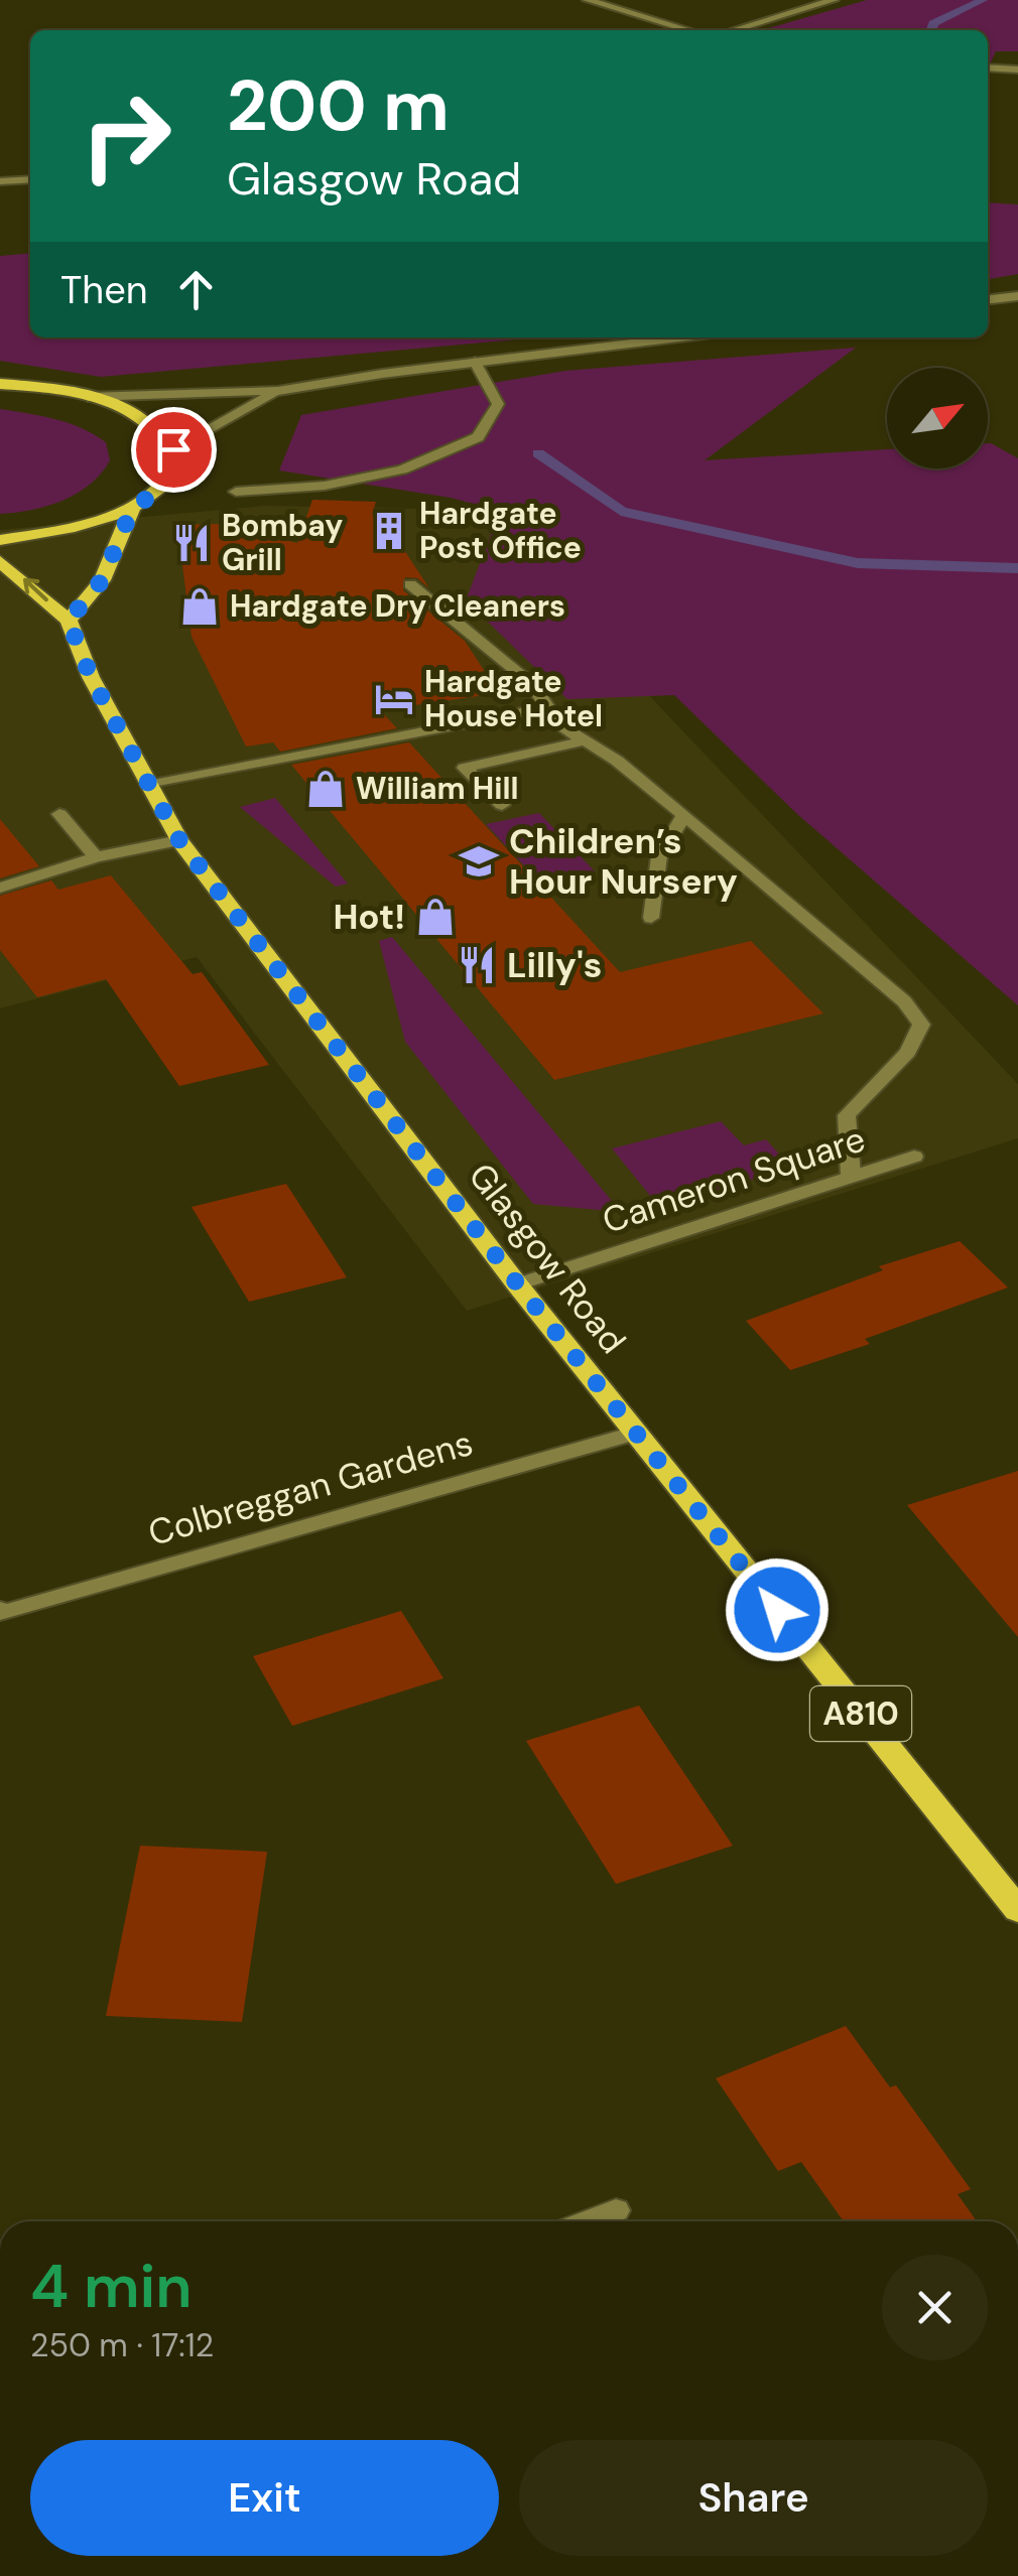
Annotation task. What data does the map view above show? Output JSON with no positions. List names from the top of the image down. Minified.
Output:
{"streets":{"main road":["Glasgow Road","A810"],"street":["Cameron Square","Colbreggan Gardens"]},"crossings":[["Cameron Square","Glasgow Road"],["Glasgow Road","Colbreggan Gardens"]],"places":{"building":["Hardgate Post Office"],"restaurant":["Bombay Grill","Lilly's"],"shop":["Hardgate Dry Cleaners","William Hill","Hot!"],"hotel":["Hardgate House Hotel"],"school or university":["Children’s Hour Nursery"]},"north":"top right","page":{"turn":["200 m","Glasgow Road"],"then":"Then","heading":["4 min","250 m · 17:12"],"buttons":["Exit","Share"]}}
